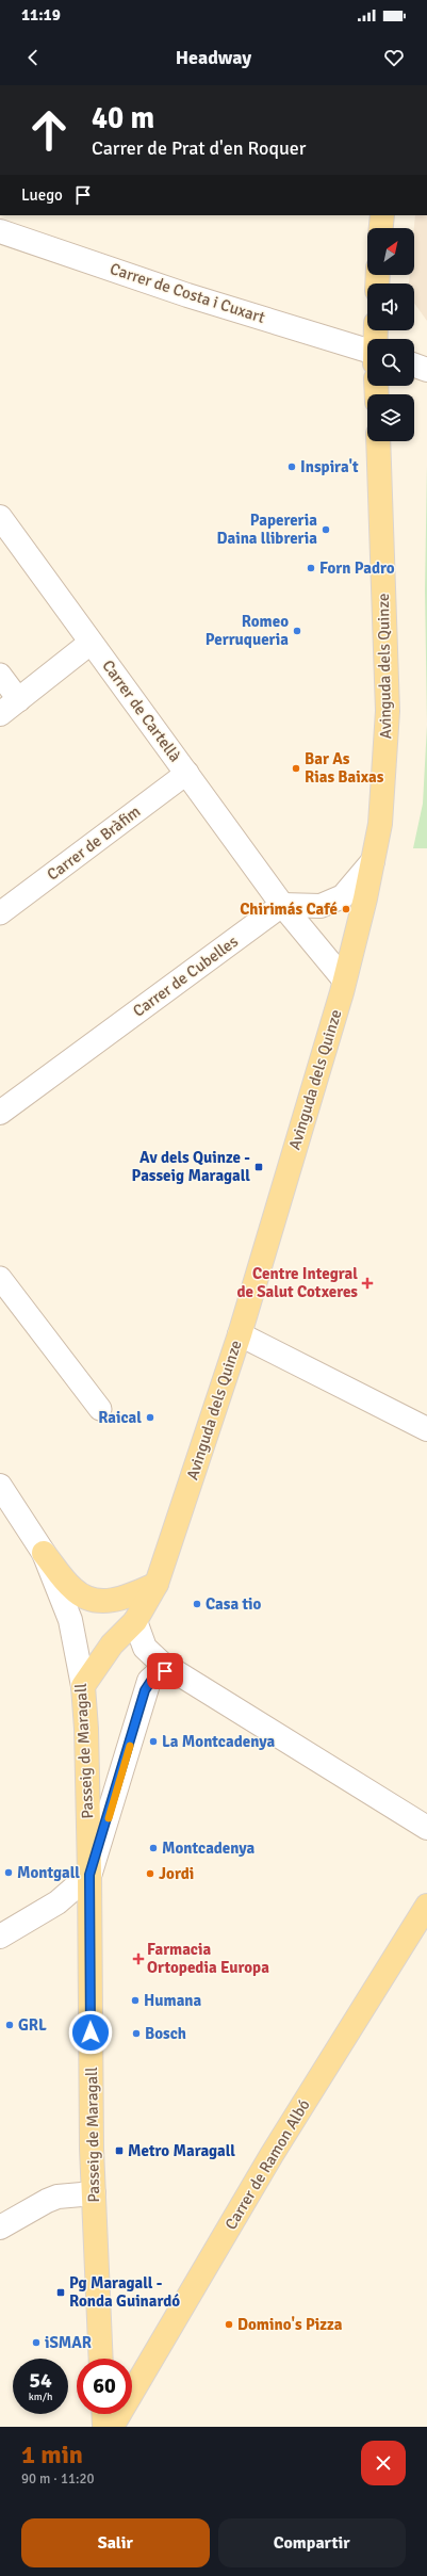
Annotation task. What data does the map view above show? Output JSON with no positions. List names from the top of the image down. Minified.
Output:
{"streets":{"main road":["Avinguda dels Quinze","Passeig de Maragall","Carrer de Ramon Albó"],"street":["Carrer de Costa i Cuxart","Carrer de Cartellà","Carrer de Bràfim","Carrer de Cubelles"]},"crossings":[["Avinguda dels Quinze","Carrer de Cartellà"],["Avinguda dels Quinze","Passeig de Maragall"],["Carrer de Cartellà","Carrer de Bràfim"],["Carrer de Cartellà","Carrer de Cubelles"]],"places":{"other":["Inspira't","Papereria Daina llibreria","Forn Padro","Romeo Perruqueria","Bar As Rias Baixas","Chirimás Café","Raical","Casa tio","La Montcadenya","Montcadenya","Montgall","Jordi","Humana","GRL","Bosch","Domino's Pizza","iSMAR"],"transit":["Av dels Quinze - Passeig Maragall","Metro Maragall","Pg Maragall - Ronda Guinardó"],"health":["Centre Integral de Salut Cotxeres","Farmacia Ortopedia Europa"]},"north":"top right","page":{"status":"11:19","header":"Headway","turn":["40 m","Carrer de Prat d'en Roquer"],"then":"Luego","speed":"54 km/h","limit":"60","heading":["1 min","90 m · 11:20"],"buttons":["Salir","Compartir"]}}
